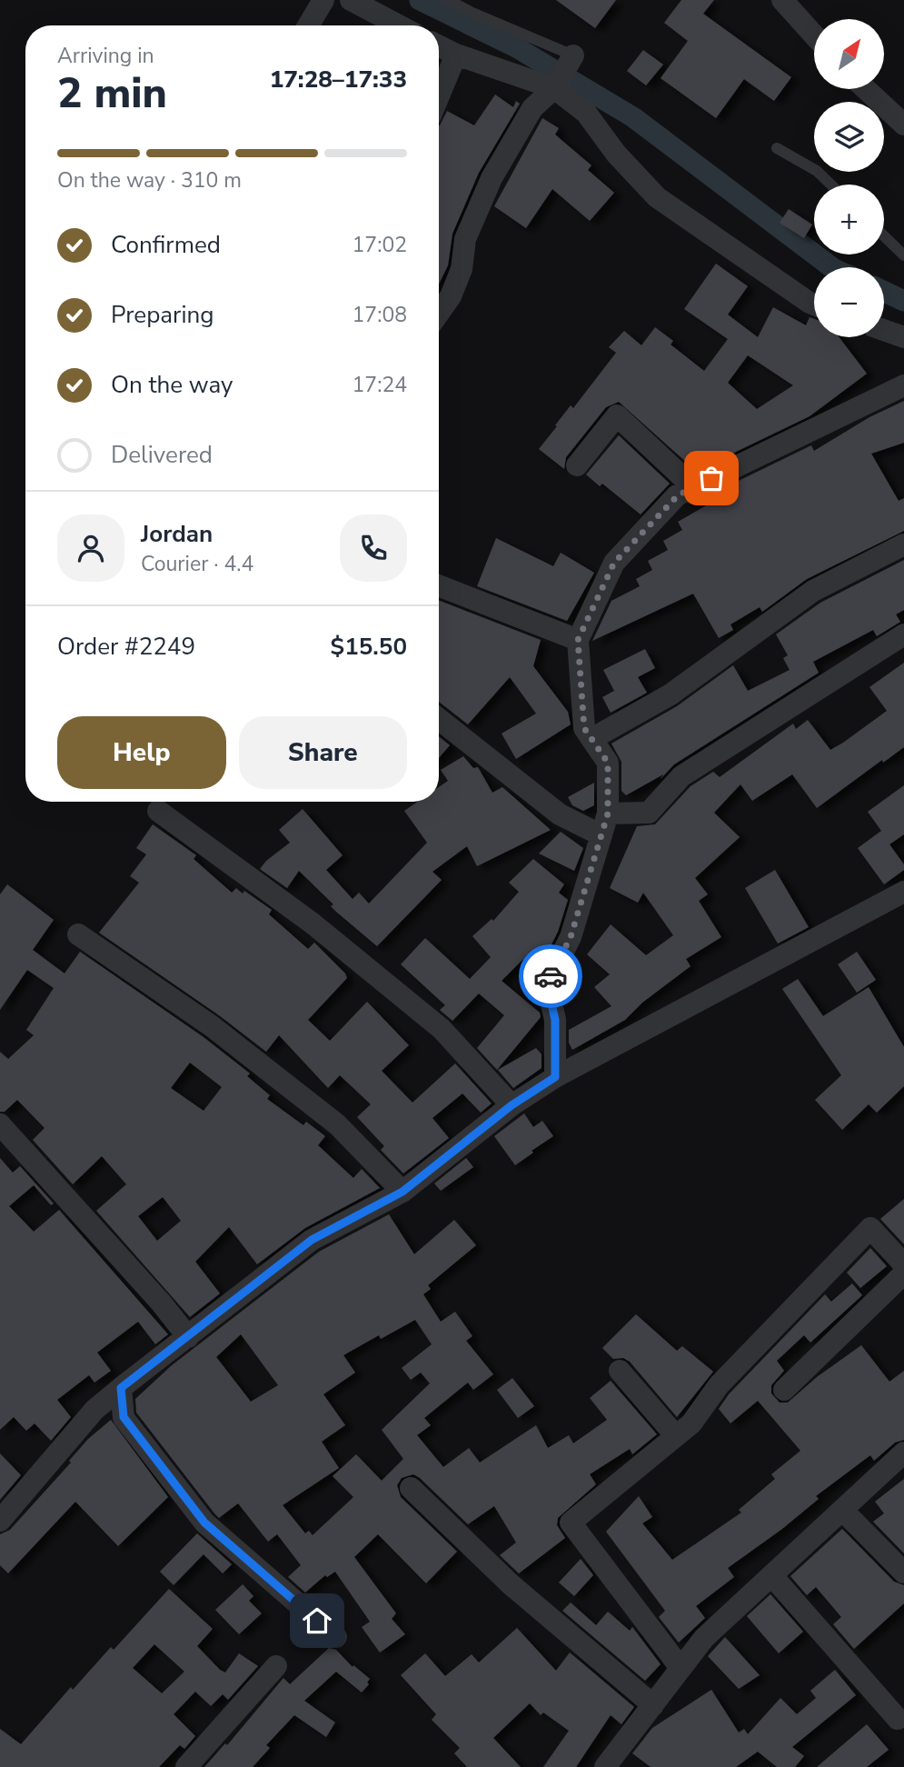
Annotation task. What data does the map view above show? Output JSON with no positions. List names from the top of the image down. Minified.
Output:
{"north":"top right","page":{"map_buttons":["+","−"],"heading":["2 min","Arriving in","17:28–17:33"],"panel":["Jordan","Courier · 4.4","Order #2249","$15.50"],"bar":"On the way · 310 m","list":[["Confirmed","17:02"],["Preparing","17:08"],["On the way","17:24"],"Delivered"],"buttons":["Help","Share"]}}
